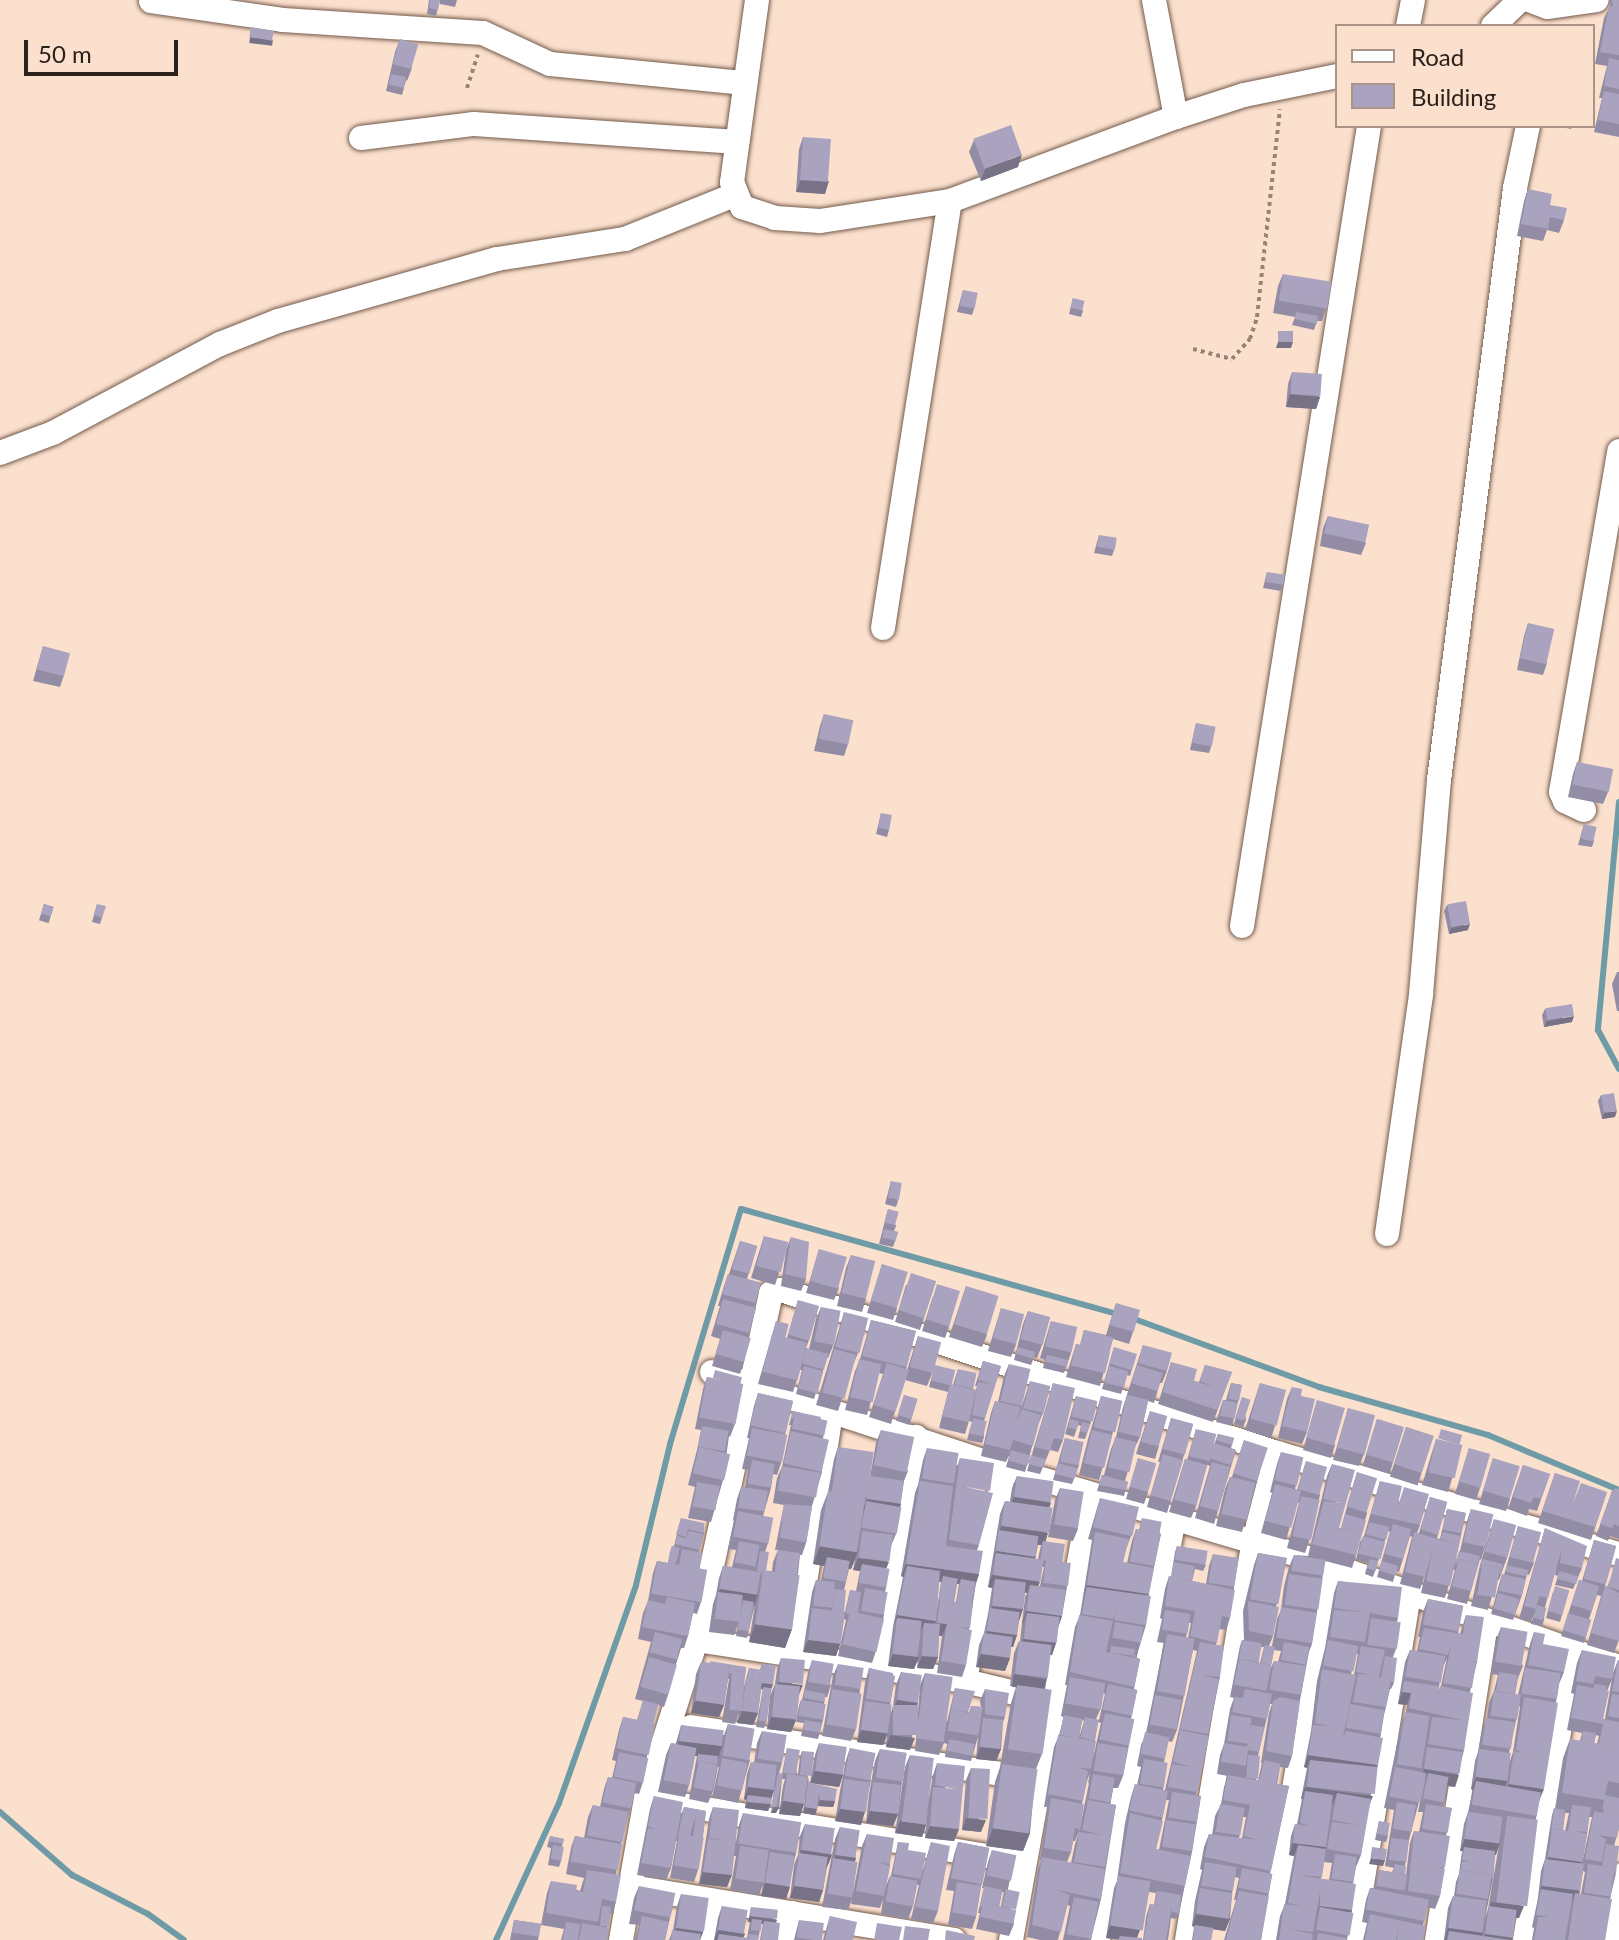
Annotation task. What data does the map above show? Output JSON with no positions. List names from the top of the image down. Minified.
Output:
{"legend":["Road","Building"],"scale_bar":"50 m"}
